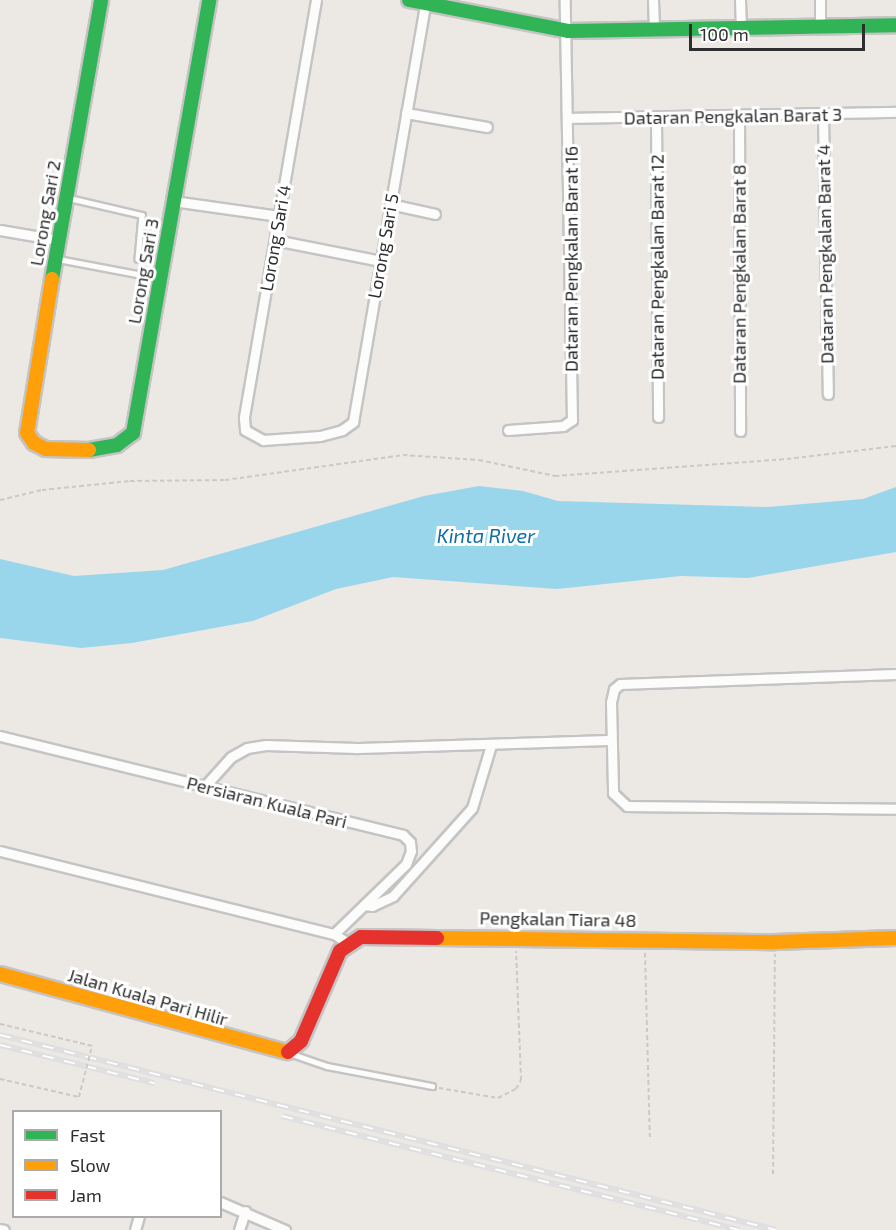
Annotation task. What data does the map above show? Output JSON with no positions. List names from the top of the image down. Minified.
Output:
{"streets":{"street":["Dataran Pengkalan Barat 3","Lorong Sari 2","Lorong Sari 4","Lorong Sari 5","Dataran Pengkalan Barat 4","Dataran Pengkalan Barat 16","Dataran Pengkalan Barat 12","Lorong Sari 3","Dataran Pengkalan Barat 8","Persiaran Kuala Pari","Pengkalan Tiara 48","Jalan Kuala Pari Hilir"]},"crossings":[["Dataran Pengkalan Barat 3","Dataran Pengkalan Barat 4"],["Dataran Pengkalan Barat 3","Dataran Pengkalan Barat 16"],["Dataran Pengkalan Barat 3","Dataran Pengkalan Barat 12"],["Dataran Pengkalan Barat 3","Dataran Pengkalan Barat 8"],["Lorong Sari 2","Lorong Sari 3"],["Lorong Sari 4","Lorong Sari 5"]],"water":["Kinta River"],"legend":["Fast","Slow","Jam"],"scale_bar":"100 m"}
